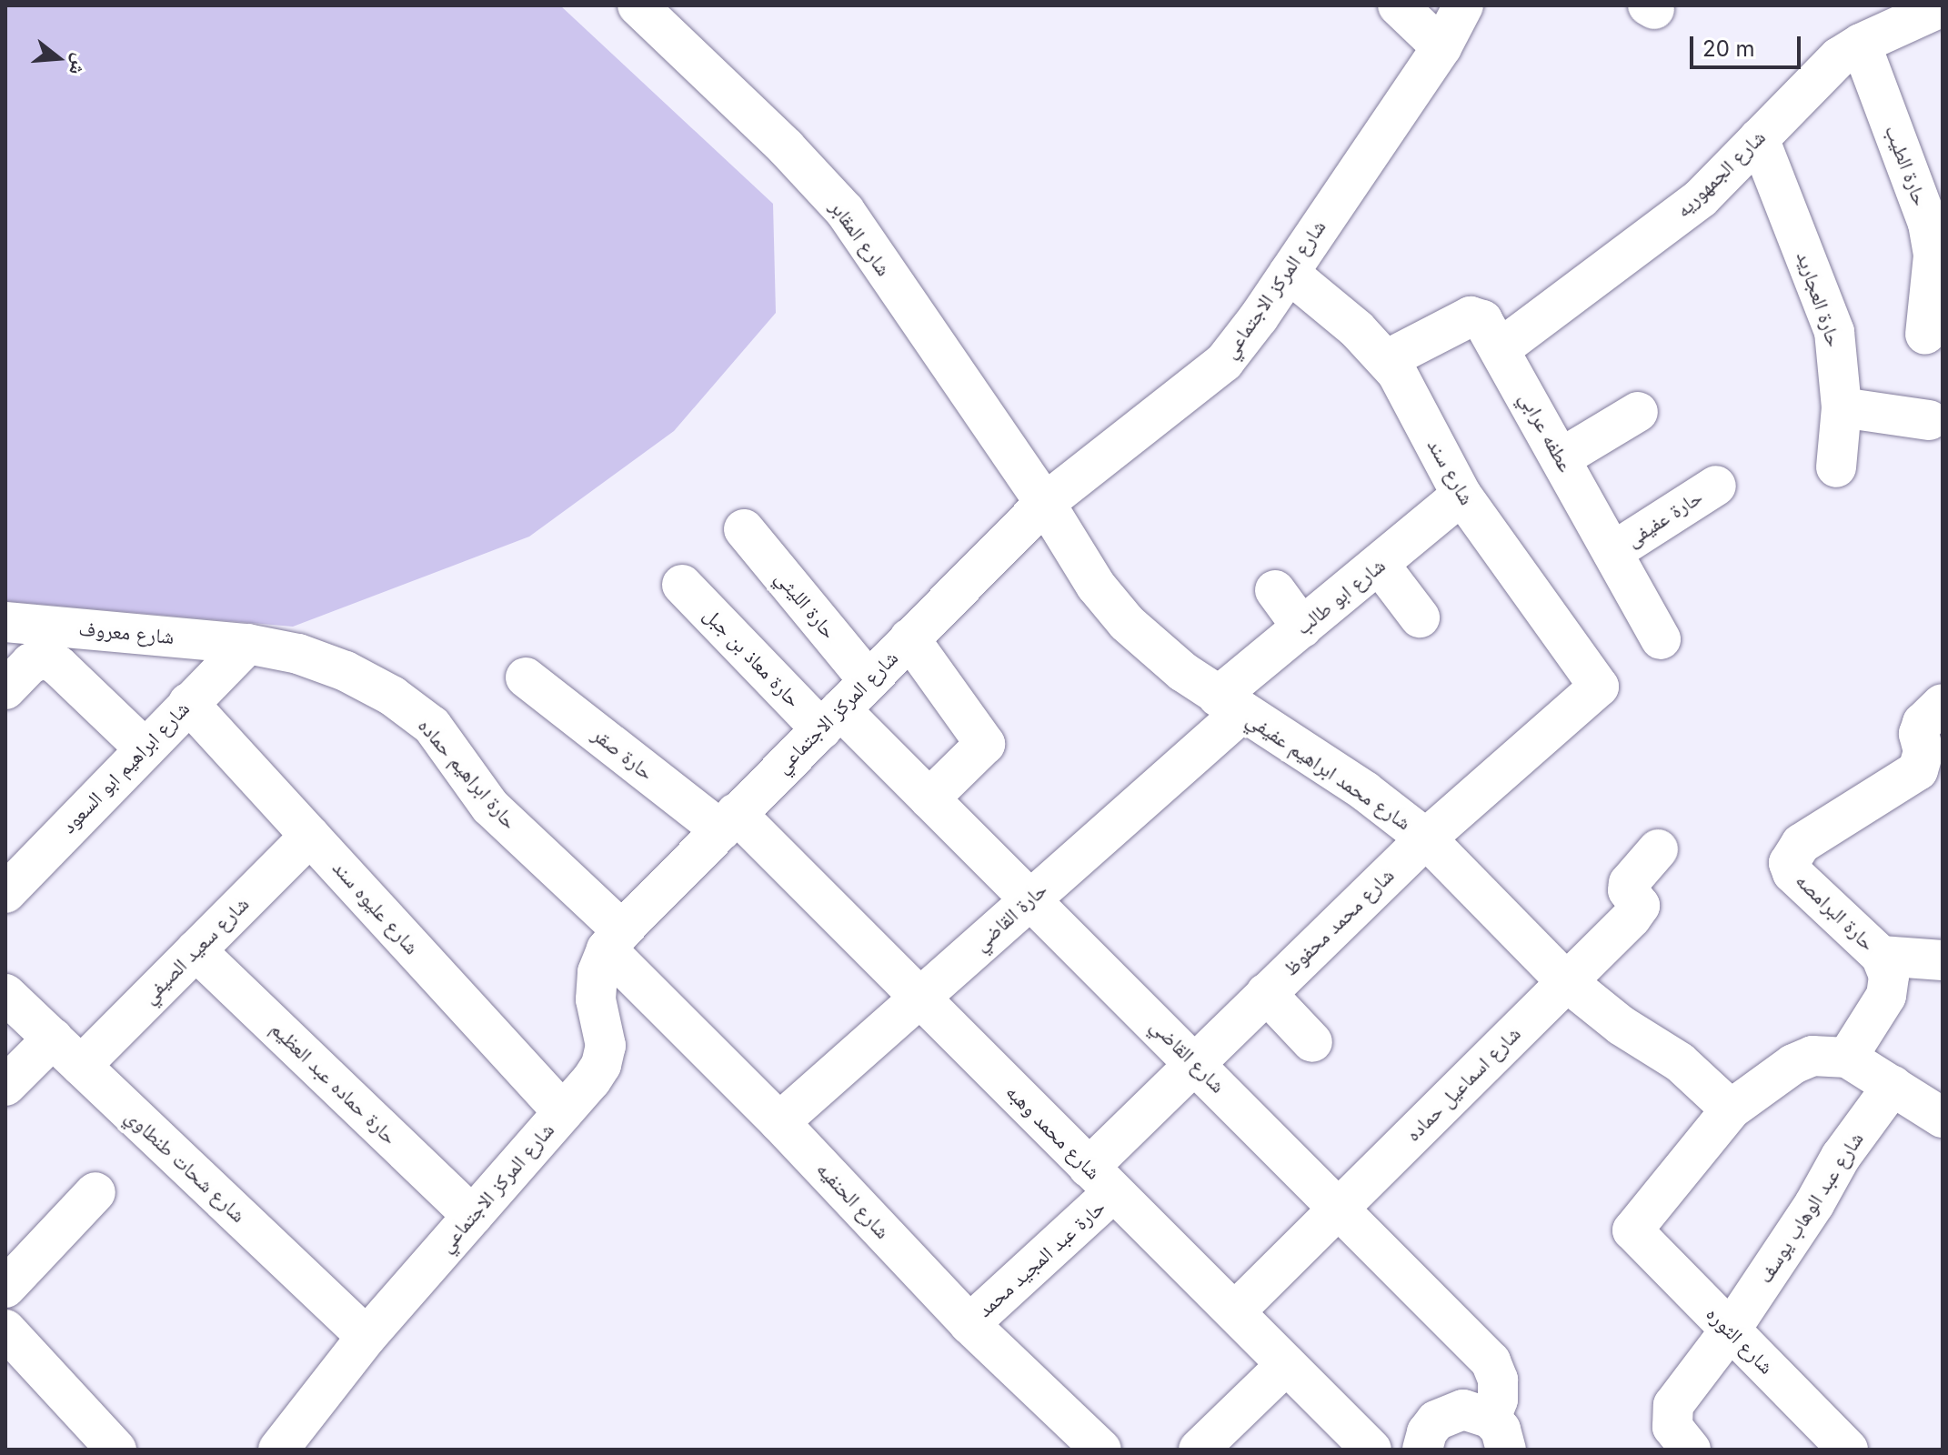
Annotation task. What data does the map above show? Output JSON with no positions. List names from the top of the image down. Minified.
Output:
{"streets":{"street":["حارة الطيب","شارع الجمهوريه","شارع المقابر","شارع المركز الاجتماعي","حارة العجاريد","عطفه عرابي","شارع سند","حارة عفيفى","شارع ابو طالب","حارة الليثي","شارع معروف","حارة معاذ بن جبل","حارة صقر","شارع ابراهيم ابو السعود","شارع محمد ابراهيم عفيفي","حارة ابراهيم حماده","شارع عليوه سند","حارة البرامصه","حارة القاضي","شارع محمد محفوظ","شارع سعيد الصيفي","شارع القاضي","حارة حماده عبد العظيم","شارع اسماعيل حماده","شارع محمد وهبه","شارع شحات طنطاوي","شارع الحنفيه","شارع عبد الوهاب يوسف","حارة عبد المجيد محمد","شارع الثوره"]},"crossings":[["حارة الطيب","شارع الجمهوريه"],["شارع الجمهوريه","حارة العجاريد"],["شارع الجمهوريه","عطفه عرابي"],["شارع المقابر","شارع المركز الاجتماعي"],["شارع المقابر","شارع محمد ابراهيم عفيفي"],["شارع المركز الاجتماعي","شارع سند"],["شارع المركز الاجتماعي","حارة الليثي"],["شارع المركز الاجتماعي","حارة معاذ بن جبل"],["شارع المركز الاجتماعي","حارة صقر"],["شارع المركز الاجتماعي","شارع محمد ابراهيم عفيفي"],["شارع المركز الاجتماعي","حارة ابراهيم حماده"],["شارع المركز الاجتماعي","شارع عليوه سند"],["شارع المركز الاجتماعي","شارع القاضي"],["شارع المركز الاجتماعي","حارة حماده عبد العظيم"],["شارع المركز الاجتماعي","شارع محمد وهبه"],["شارع المركز الاجتماعي","شارع شحات طنطاوي"],["شارع المركز الاجتماعي","شارع الحنفيه"],["عطفه عرابي","شارع سند"],["عطفه عرابي","حارة عفيفى"],["شارع سند","شارع ابو طالب"],["شارع سند","شارع محمد محفوظ"],["شارع ابو طالب","شارع محمد ابراهيم عفيفي"],["شارع ابو طالب","حارة القاضي"],["شارع معروف","شارع ابراهيم ابو السعود"],["شارع معروف","حارة ابراهيم حماده"],["حارة معاذ بن جبل","شارع القاضي"],["حارة صقر","شارع محمد وهبه"],["شارع ابراهيم ابو السعود","حارة ابراهيم حماده"],["شارع ابراهيم ابو السعود","شارع عليوه سند"],["شارع محمد ابراهيم عفيفي","حارة القاضي"],["شارع محمد ابراهيم عفيفي","شارع محمد محفوظ"],["شارع محمد ابراهيم عفيفي","شارع اسماعيل حماده"],["شارع محمد ابراهيم عفيفي","شارع الثوره"],["حارة ابراهيم حماده","شارع الحنفيه"],["شارع عليوه سند","شارع سعيد الصيفي"],["حارة القاضي","شارع القاضي"],["حارة القاضي","شارع محمد وهبه"],["حارة القاضي","شارع الحنفيه"],["شارع محمد محفوظ","شارع القاضي"],["شارع محمد محفوظ","شارع محمد وهبه"],["شارع محمد محفوظ","حارة عبد المجيد محمد"],["شارع سعيد الصيفي","حارة حماده عبد العظيم"],["شارع سعيد الصيفي","شارع شحات طنطاوي"],["شارع القاضي","شارع اسماعيل حماده"],["شارع اسماعيل حماده","شارع محمد وهبه"],["شارع محمد وهبه","حارة عبد المجيد محمد"],["شارع الحنفيه","حارة عبد المجيد محمد"],["شارع عبد الوهاب يوسف","شارع الثوره"]],"scale_bar":"20 m","north":"right"}
